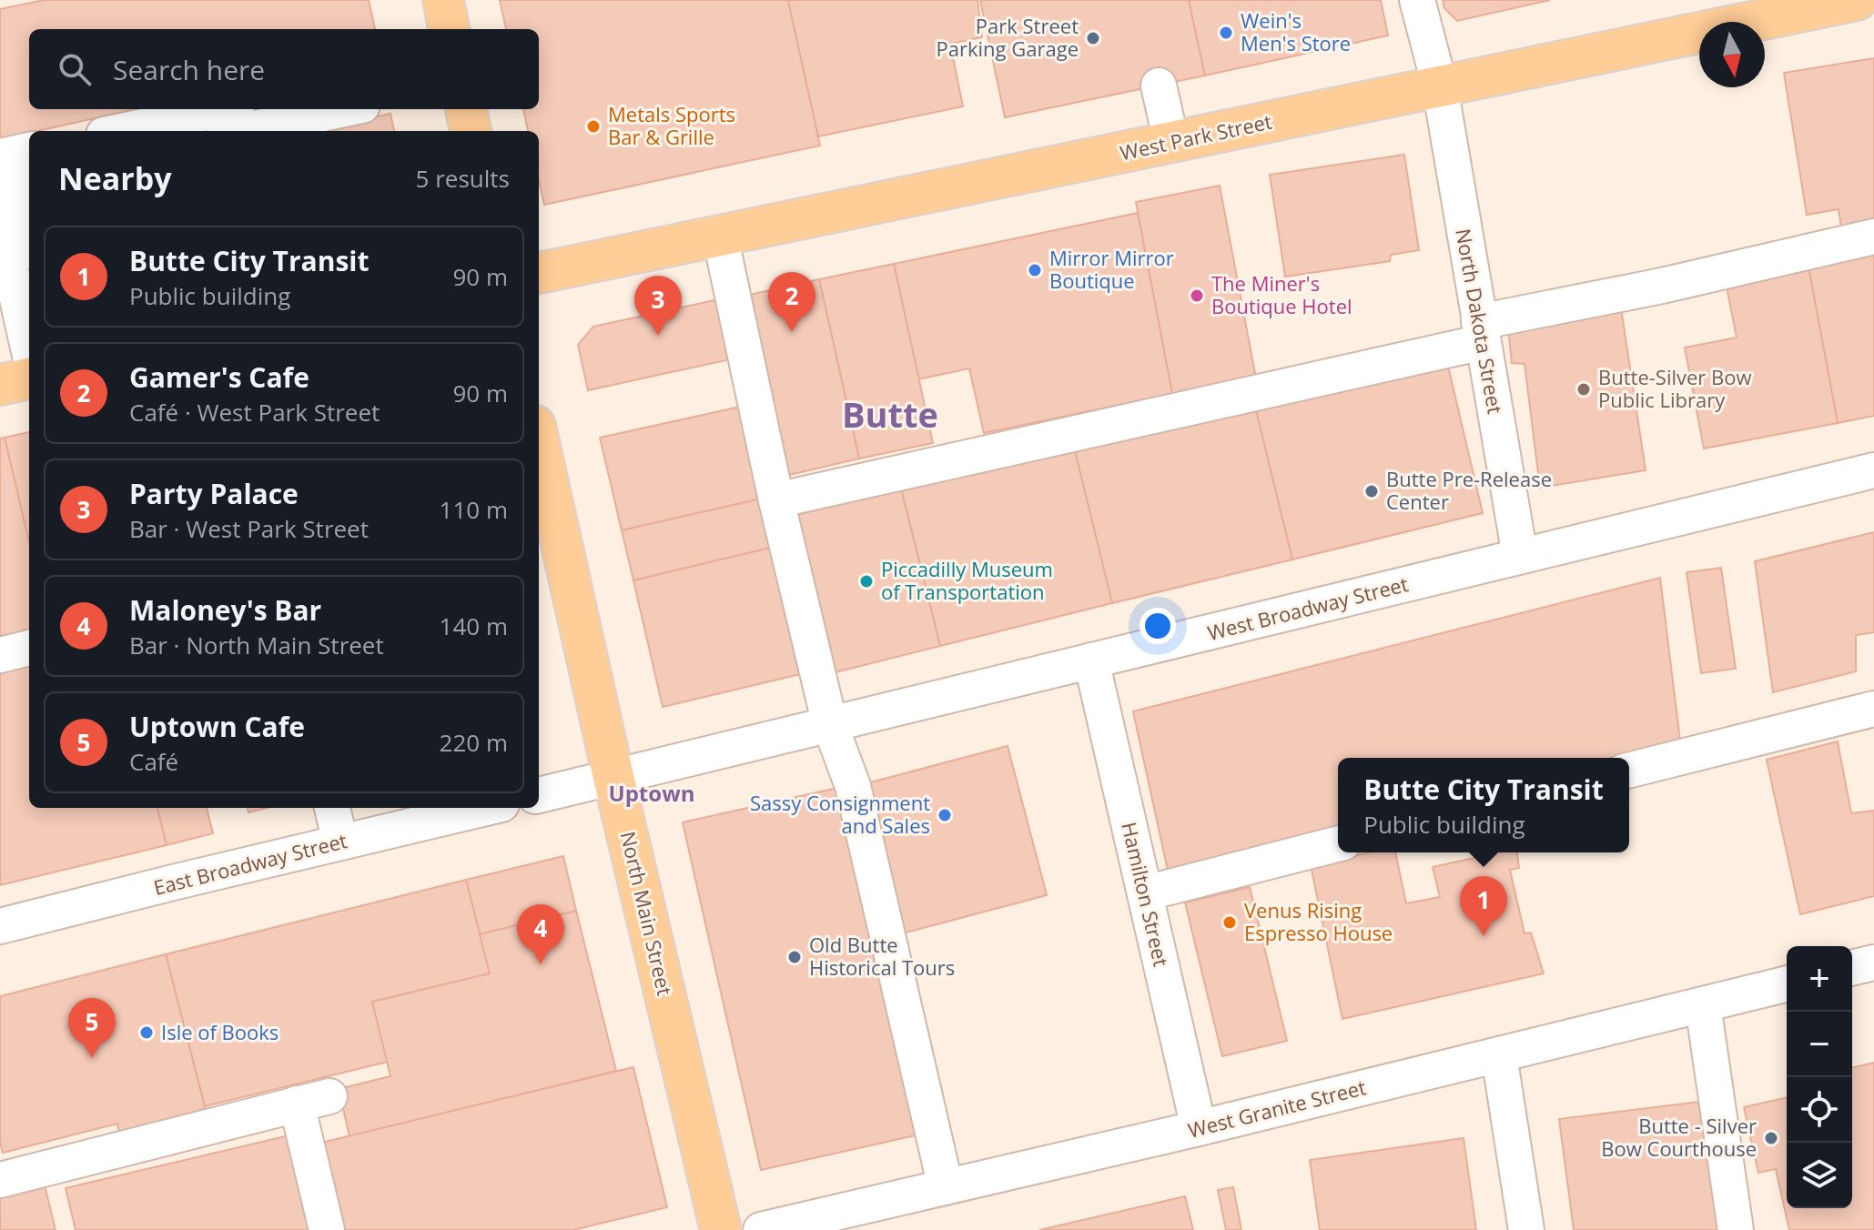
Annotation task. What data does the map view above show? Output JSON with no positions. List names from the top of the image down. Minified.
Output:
{"streets":{"main road":["West Park Street","North Main Street"],"street":["North Dakota Street","West Broadway Street","East Broadway Street","Hamilton Street","West Granite Street"]},"crossings":[["West Park Street","North Dakota Street"],["North Dakota Street","West Broadway Street"],["West Broadway Street","Hamilton Street"],["West Broadway Street","North Main Street"],["Hamilton Street","West Granite Street"]],"districts":["Butte","Uptown"],"places":["Wein's Men's Store","Park Street Parking Garage","Metals Sports Bar & Grille","Mirror Mirror Boutique","The Miner's Boutique Hotel","Butte-Silver Bow Public Library","Butte Pre-Release Center","Piccadilly Museum of Transportation","Sassy Consignment and Sales","Venus Rising Espresso House","Old Butte Historical Tours","Isle of Books","Butte - Silver Bow Courthouse"],"north":"bottom","page":{"search":"Search here","heading":["Nearby","5 results"],"list":[{"mark":"1","name":"Butte City Transit","note":"Public building","value":"90 m"},{"mark":"2","name":"Gamer's Cafe","note":"Café · West Park Street","value":"90 m"},{"mark":"3","name":"Party Palace","note":"Bar · West Park Street","value":"110 m"},{"mark":"4","name":"Maloney's Bar","note":"Bar · North Main Street","value":"140 m"},{"mark":"5","name":"Uptown Cafe","note":"Café","value":"220 m"}],"pins":["2","3","1","4","5"],"popup":["Butte City Transit","Public building"],"map_buttons":["+","−"]}}
